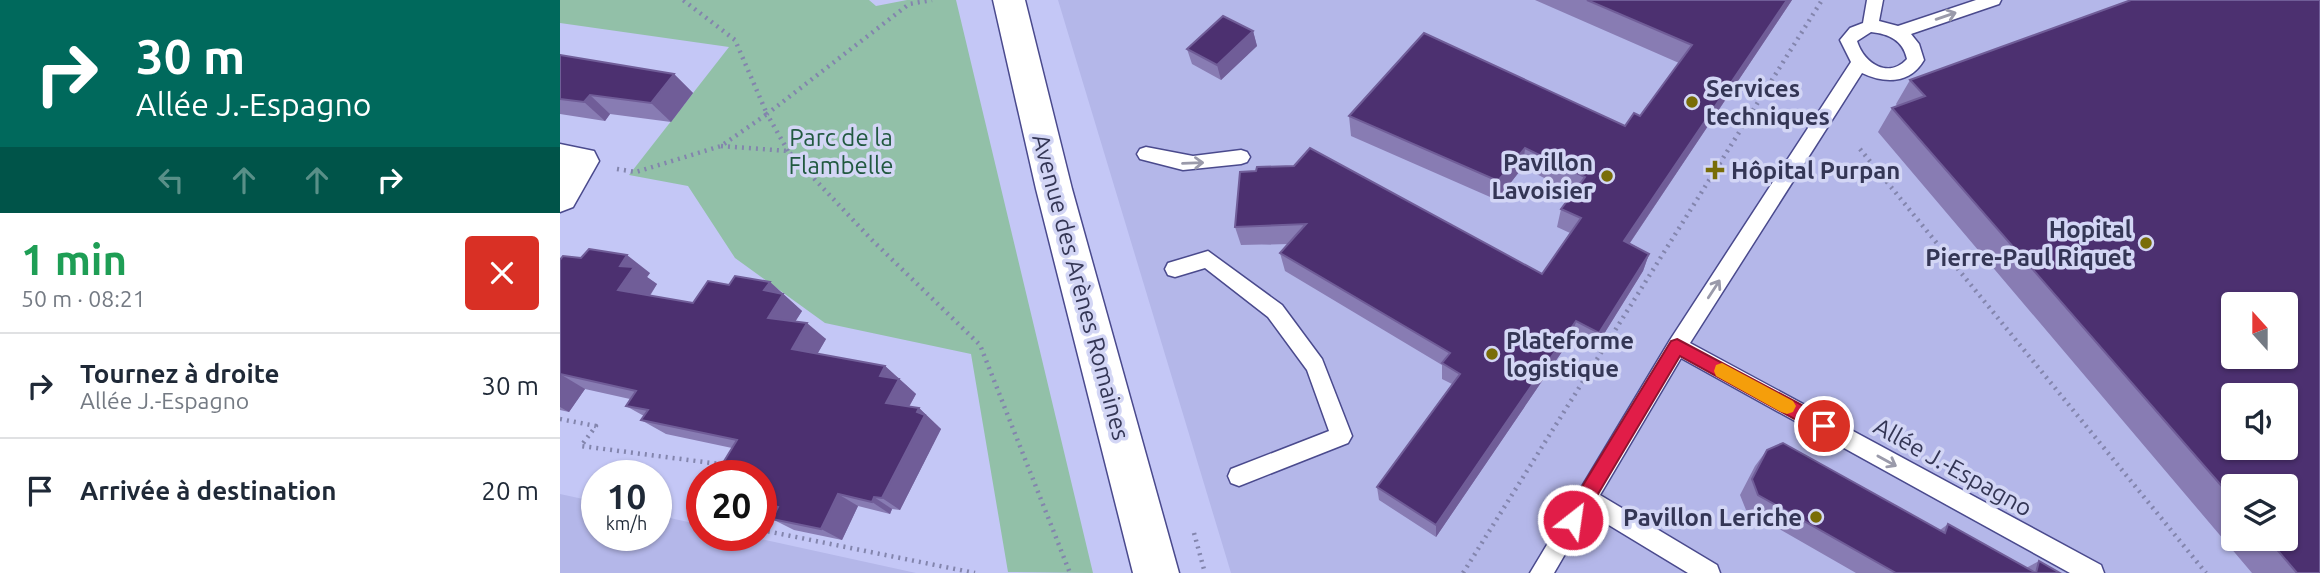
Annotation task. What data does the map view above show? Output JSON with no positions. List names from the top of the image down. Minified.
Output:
{"streets":{"main road":["Avenue des Arènes Romaines"],"lane":["Allée J.-Espagno"]},"one_way":["Allée J.-Espagno"],"parks":["Parc de la Flambelle"],"places":{"other":["Services techniques","Pavillon Lavoisier","Hopital Pierre-Paul Riquet","Plateforme logistique","Pavillon Leriche"],"health":["Hôpital Purpan"]},"north":"top","page":{"turn":["30 m","Allée J.-Espagno"],"heading":["1 min","50 m · 08:21"],"list":[{"name":"Tournez à droite","note":"Allée J.-Espagno","value":"30 m"},{"name":"Arrivée à destination","value":"20 m"}],"speed":"10 km/h","limit":"20"}}
